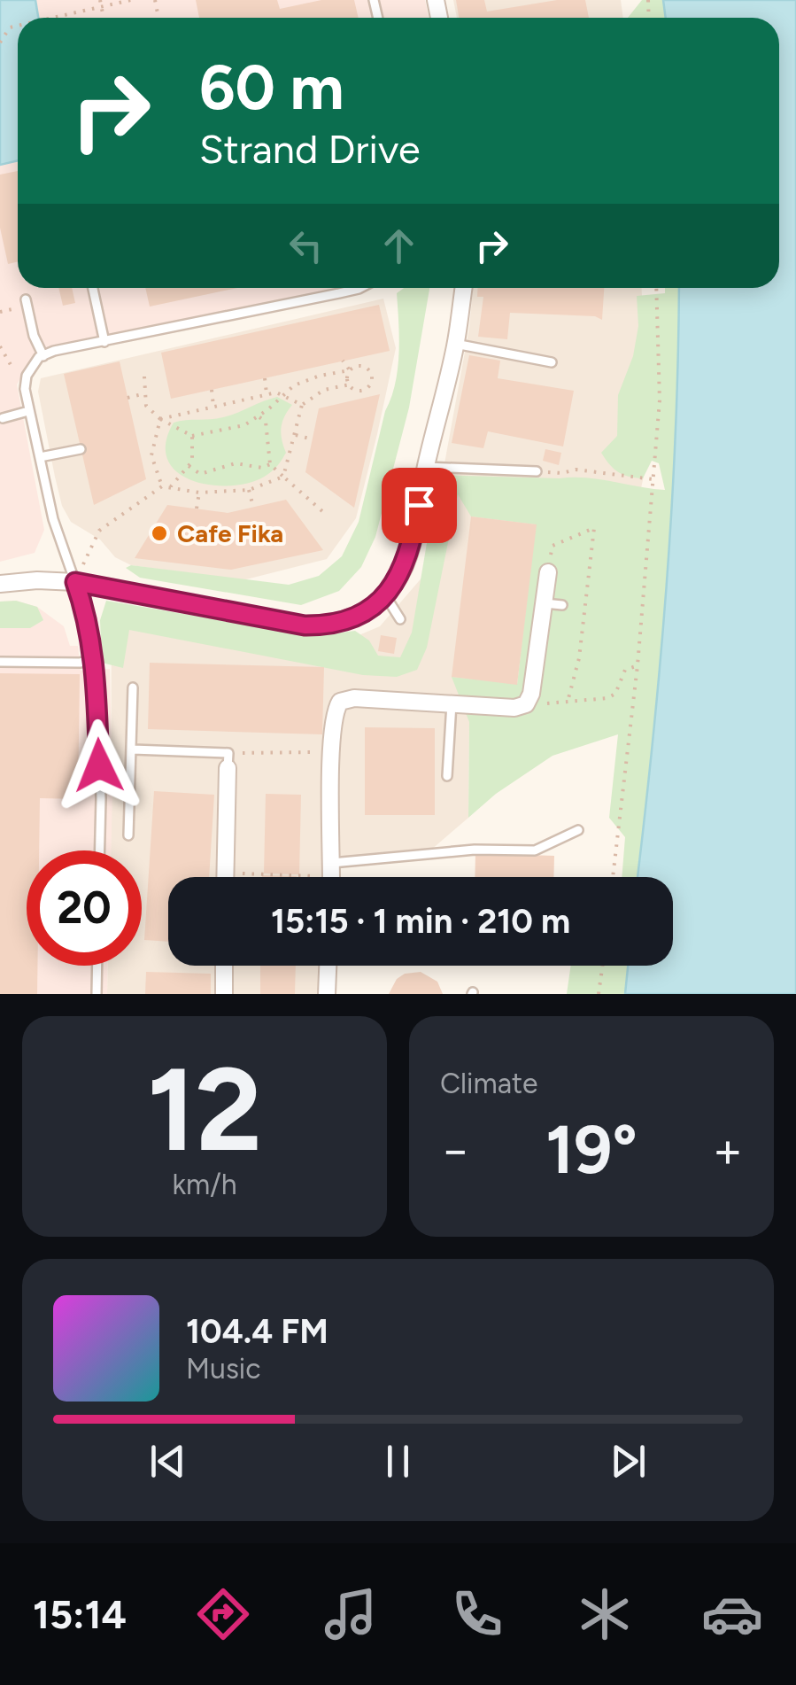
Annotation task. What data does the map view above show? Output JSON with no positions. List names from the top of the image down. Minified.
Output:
{"places":["Cafe Fika"],"page":{"turn":["60 m","Strand Drive"],"limit":"20","trip":"15:15 · 1 min · 210 m","tile":[["12","km/h"],"Climate"],"heat":["−","19°","+"],"song":["104.4 FM","Music"],"tabs":"15:14"}}
